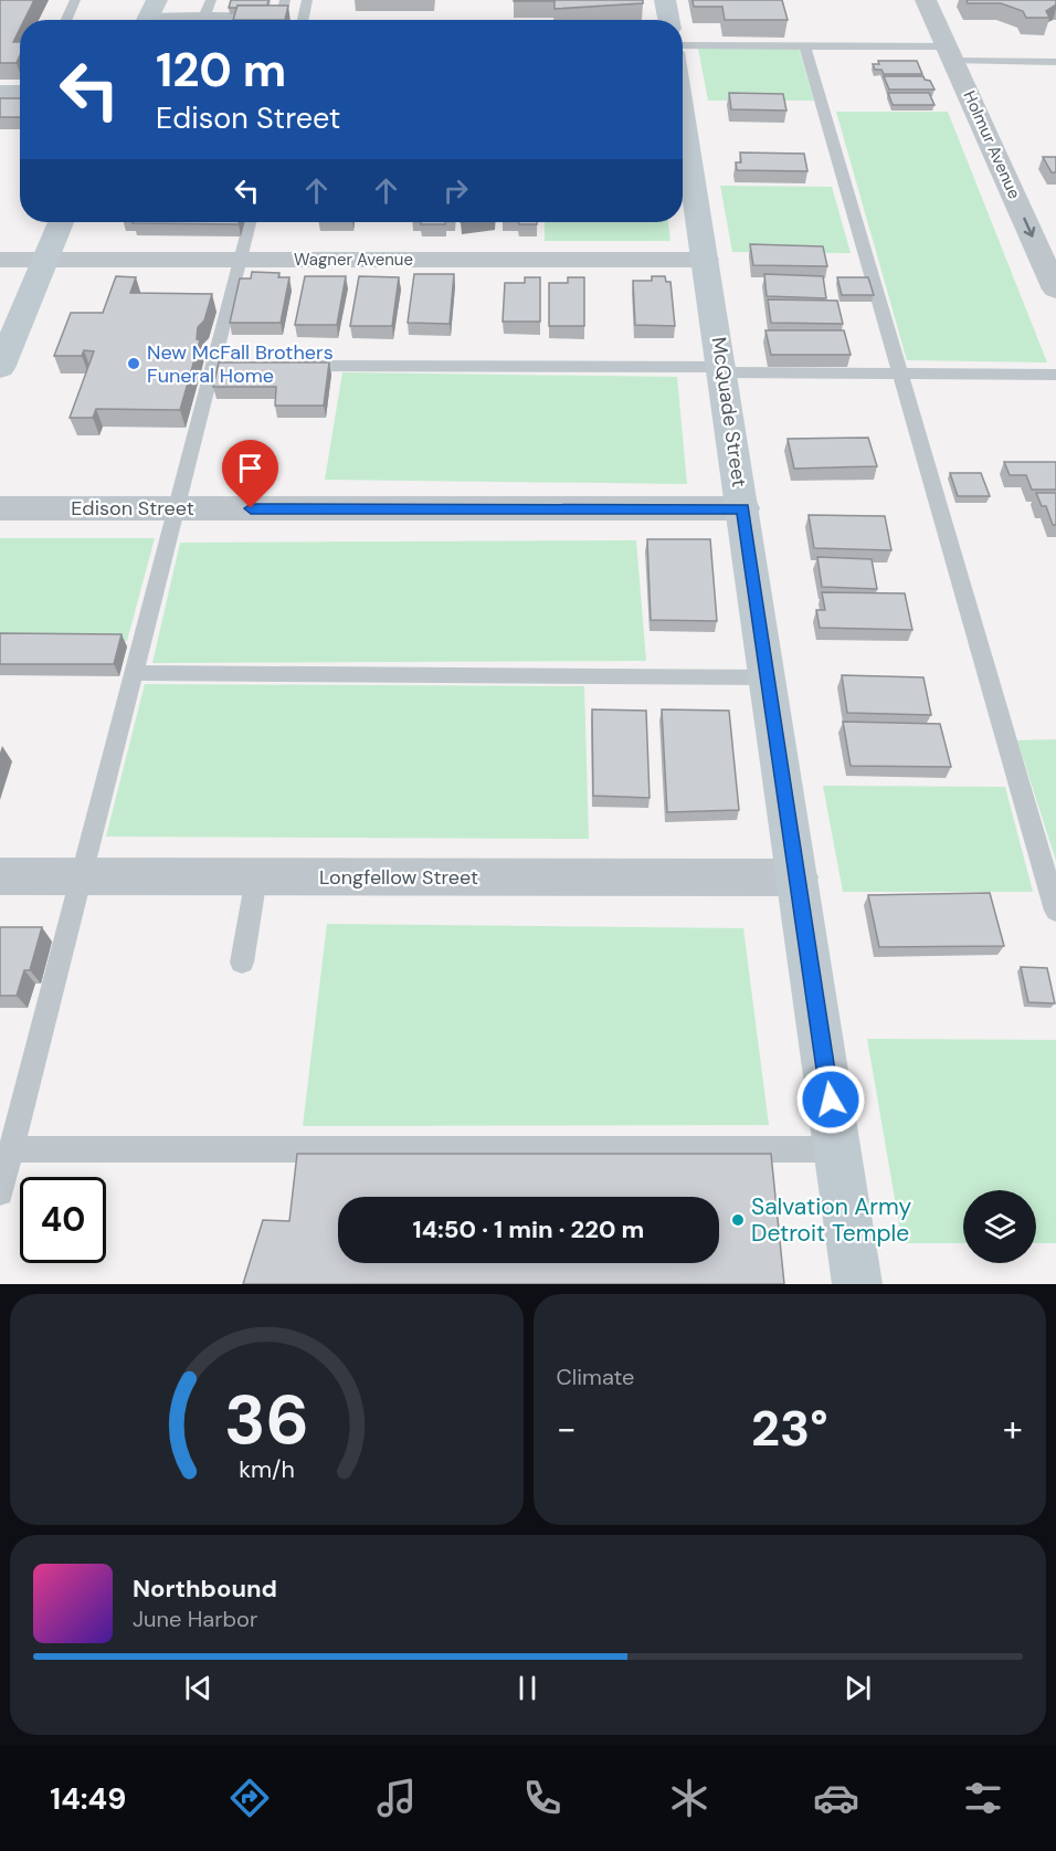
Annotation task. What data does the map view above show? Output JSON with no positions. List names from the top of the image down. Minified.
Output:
{"streets":{"street":["Holmur Avenue","Wagner Avenue","McQuade Street","Edison Street","Longfellow Street"]},"crossings":[["Wagner Avenue","McQuade Street"],["McQuade Street","Edison Street"],["McQuade Street","Longfellow Street"]],"one_way":["Holmur Avenue"],"places":["New McFall Brothers Funeral Home","Salvation Army Detroit Temple"],"page":{"turn":["120 m","Edison Street"],"limit":"40","trip":"14:50 · 1 min · 220 m","tile":"Climate","heat":["−","23°","+"],"song":["Northbound","June Harbor"],"tabs":"14:49","gauge":["36","km/h"]}}
